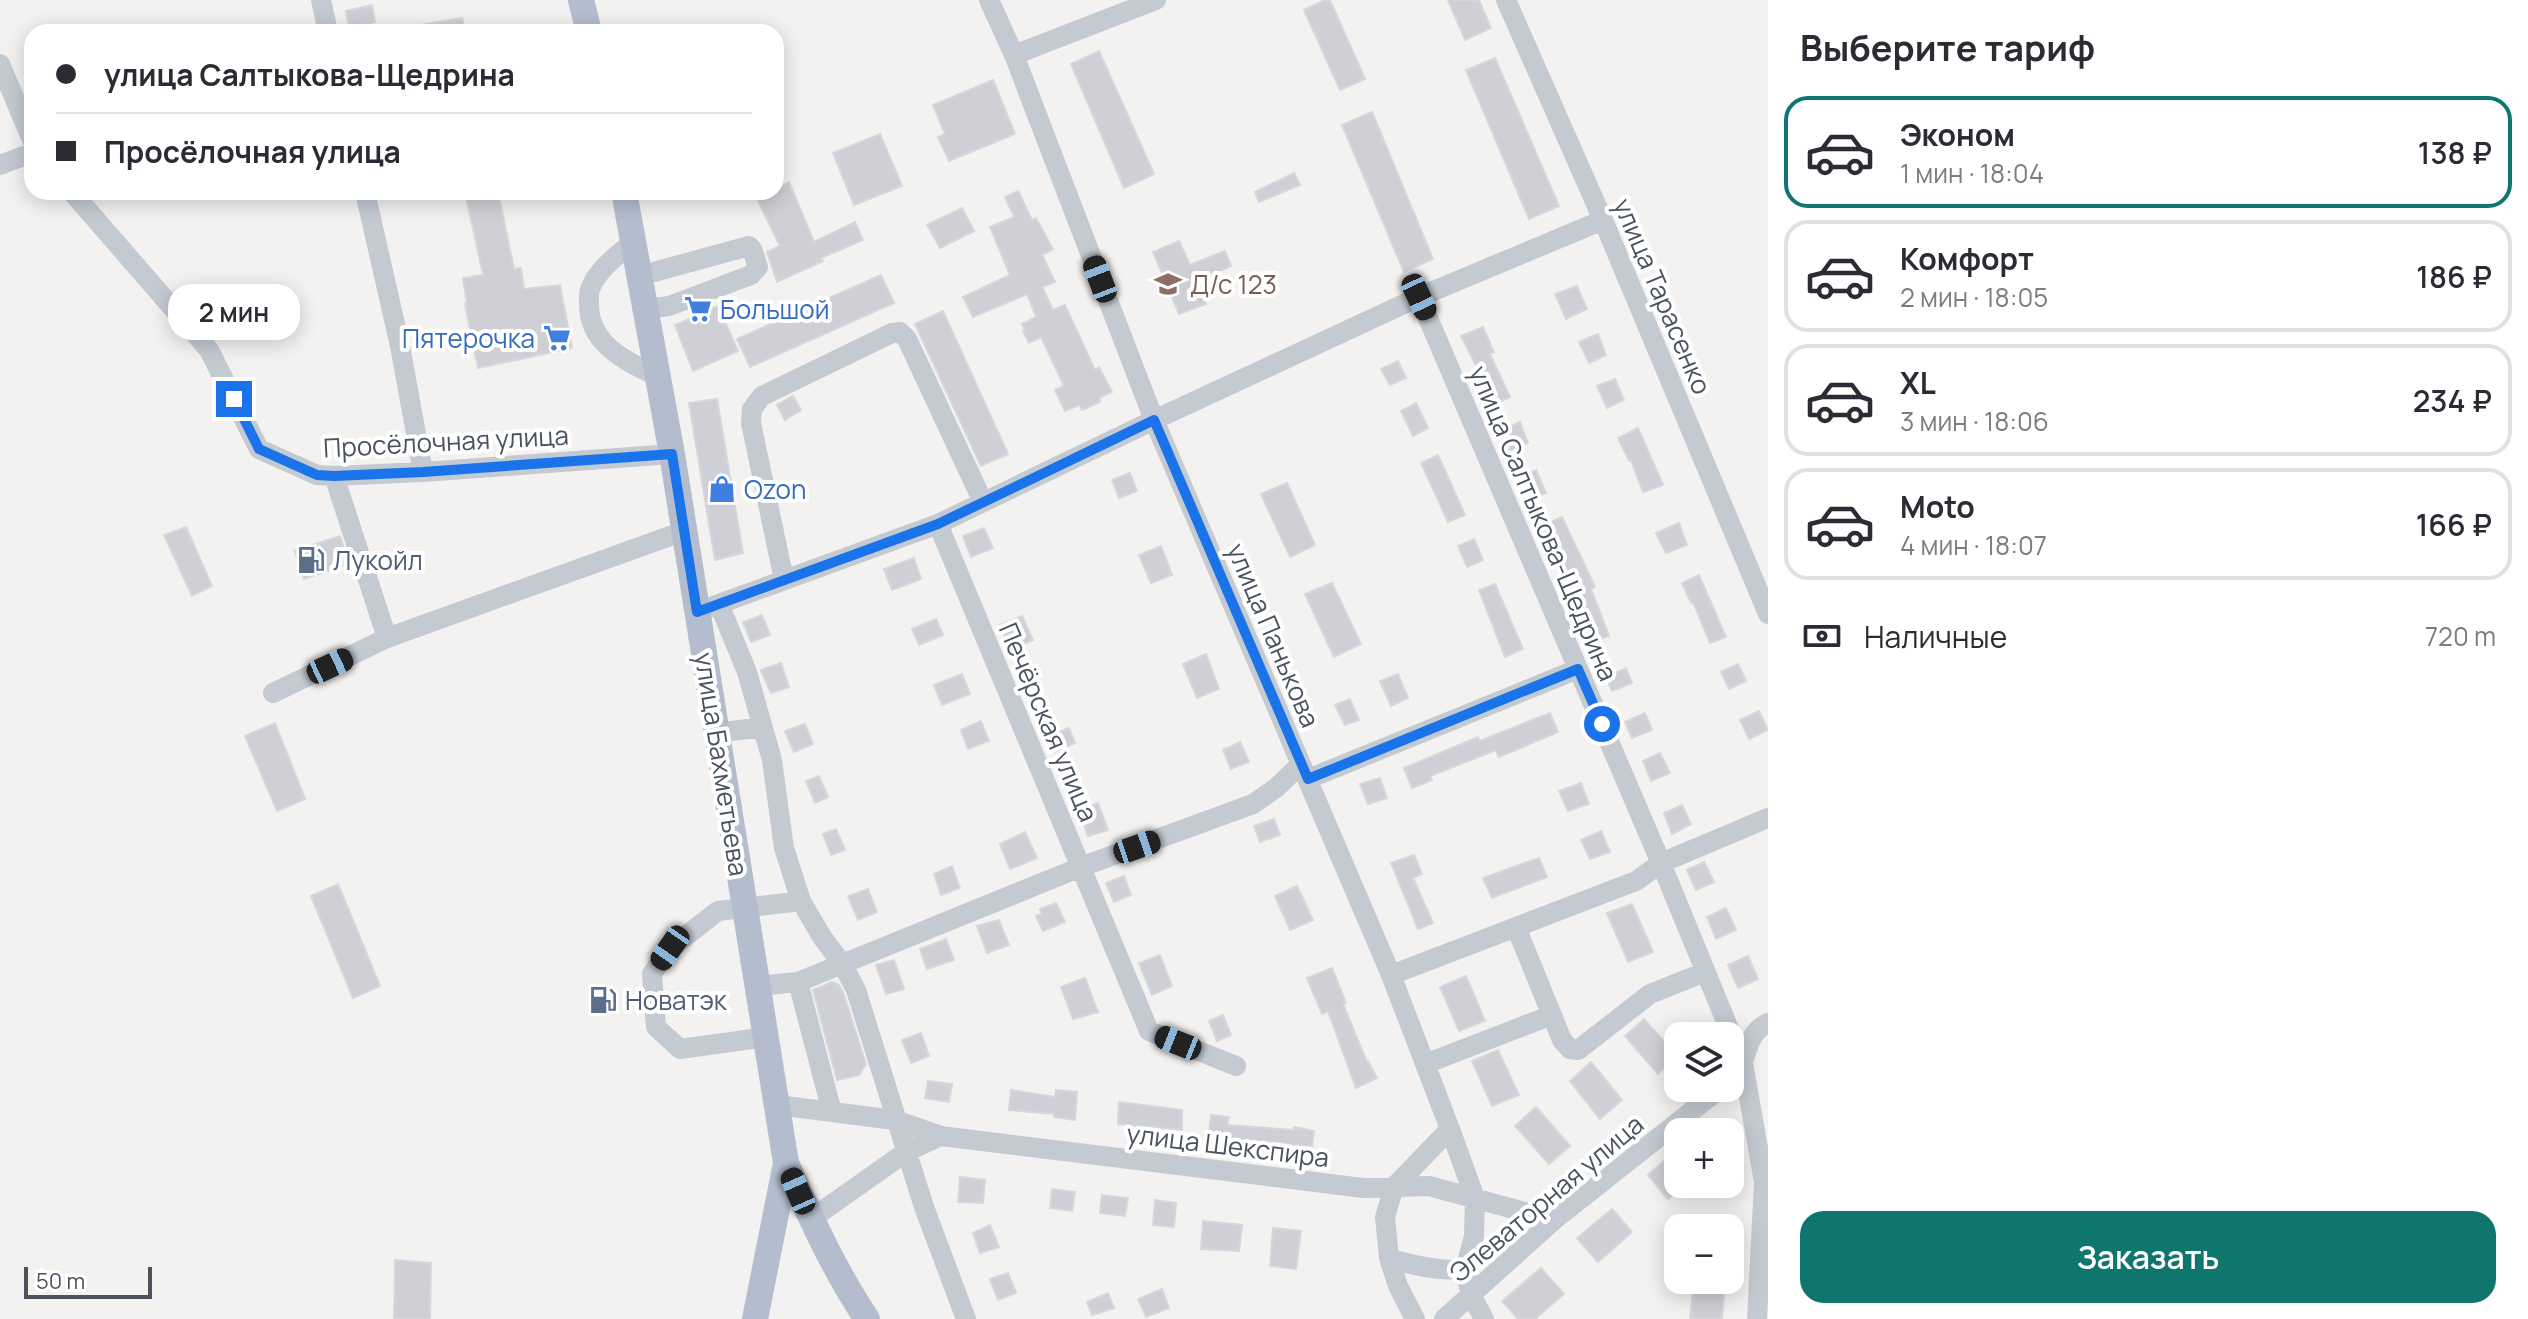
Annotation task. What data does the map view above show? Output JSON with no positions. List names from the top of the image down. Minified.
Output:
{"streets":{"main road":["улица Бахметьева"],"street":["улица Тарасенко","Просёлочная улица","улица Салтыкова-Щедрина","улица Панькова","Печёрская улица","улица Шекспира","Элеваторная улица"]},"crossings":[["Просёлочная улица","улица Бахметьева"],["улица Панькова","улица Шекспира"],["улица Панькова","Элеваторная улица"],["улица Бахметьева","улица Шекспира"],["улица Шекспира","Элеваторная улица"]],"places":{"school or university":["Д/с 123"],"supermarket":["Большой","Пятерочка"],"shop":["Ozon"],"fuel station":["Лукойл","Новатэк"]},"scale_bar":"50 m","page":{"heading":"Выберите тариф","banner":["улица Салтыкова-Щедрина","Просёлочная улица"],"list":[{"name":"Эконом","note":"1 мин · 18:04","value":"138 ₽"},{"name":"Комфорт","note":"2 мин · 18:05","value":"186 ₽"},{"name":"XL","note":"3 мин · 18:06","value":"234 ₽"},{"name":"Moto","note":"4 мин · 18:07","value":"166 ₽"}],"bubble":"2 мин","pay":["Наличные","720 m"],"map_buttons":["+","−"],"buttons":"Заказать","scale":"50 m"}}
